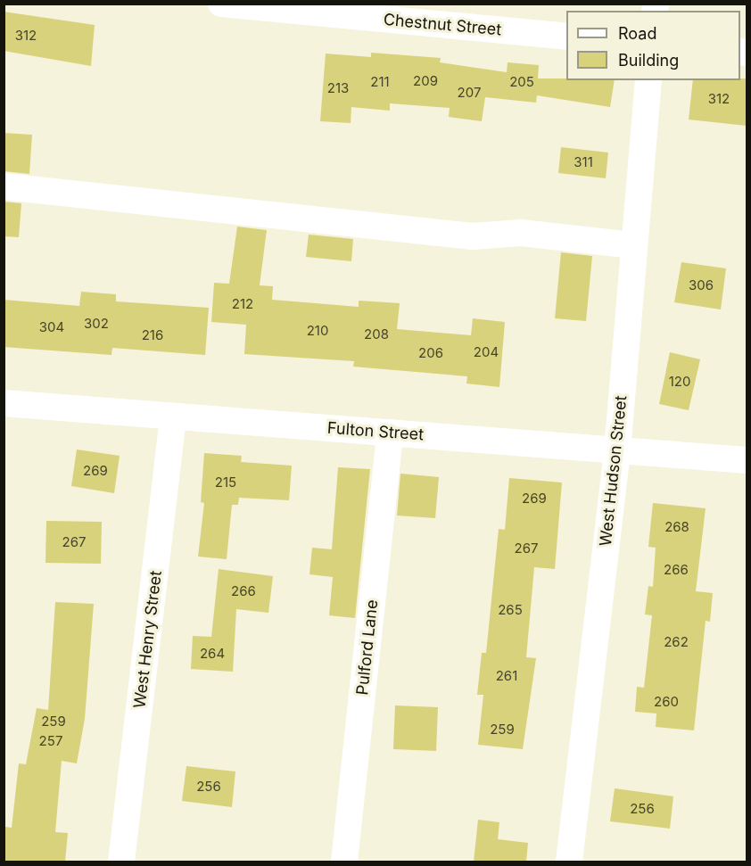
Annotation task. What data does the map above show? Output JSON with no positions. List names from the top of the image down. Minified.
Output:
{"streets":{"street":["Chestnut Street","Fulton Street","West Hudson Street","West Henry Street","Pulford Lane"]},"crossings":[["Fulton Street","West Hudson Street"],["Fulton Street","West Henry Street"],["Fulton Street","Pulford Lane"]],"house_numbers":["312","209","211","205","213","207","312","311","306","212","302","304","210","208","216","204","206","120","269","215","269","268","267","267","266","266","265","262","264","261","260","259","259","257","256","256"],"legend":["Road","Building"]}
